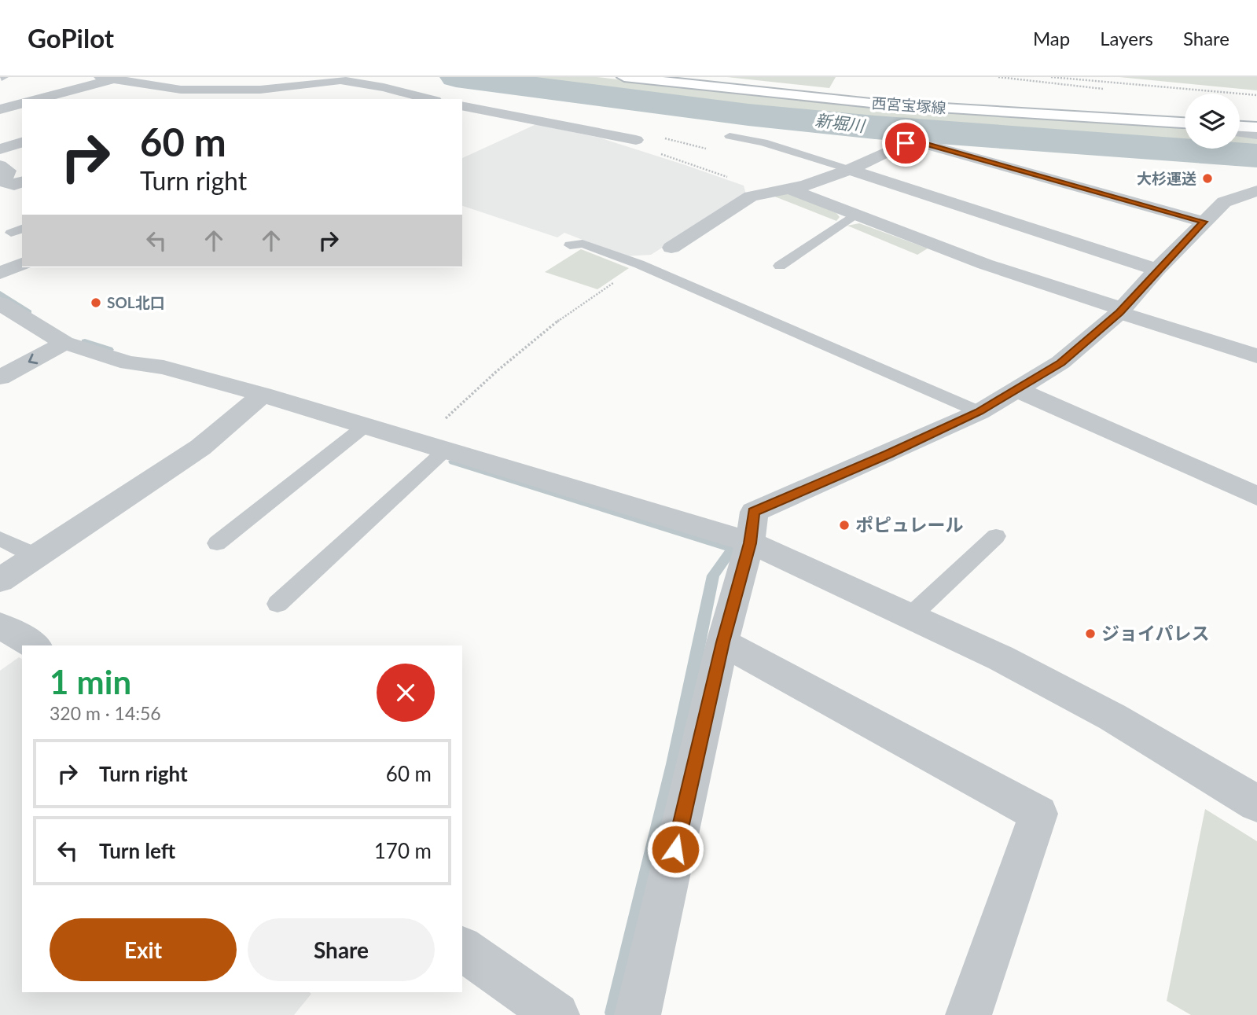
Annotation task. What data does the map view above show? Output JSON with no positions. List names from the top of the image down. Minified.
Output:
{"streets":{"main road":["西宮宝塚線"]},"water":["新堀川"],"places":["大杉運送","SOL北口","ポピュレール","ジョイパレス"],"page":{"header":"GoPilot","nav":["Map","Layers","Share"],"turn":["60 m","Turn right"],"heading":["1 min","320 m · 14:56"],"list":[{"name":"Turn right","value":"60 m"},{"name":"Turn left","value":"170 m"}],"buttons":["Exit","Share"]}}
